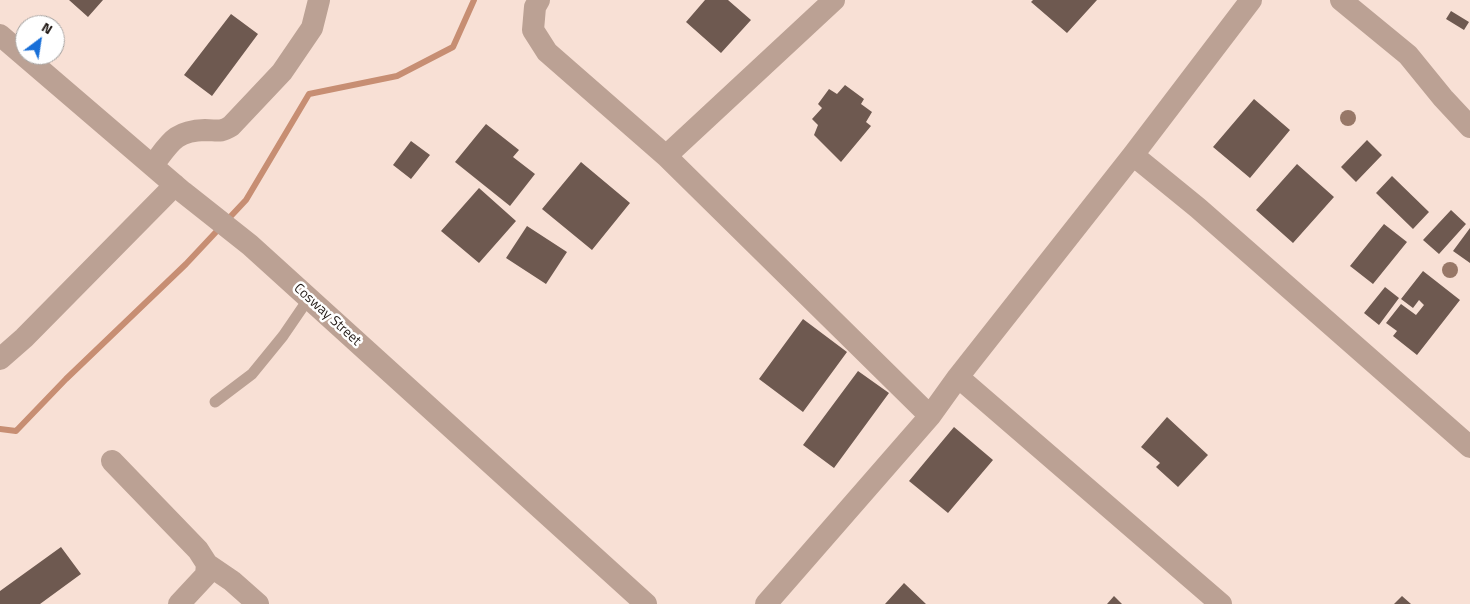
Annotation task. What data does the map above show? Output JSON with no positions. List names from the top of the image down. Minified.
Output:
{"streets":{"street":["Cosway Street"]},"north":"top right"}
